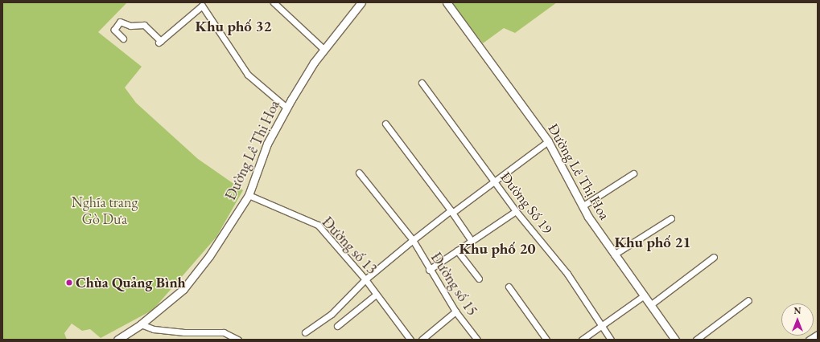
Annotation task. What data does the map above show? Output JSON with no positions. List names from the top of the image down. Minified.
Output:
{"streets":{"street":["Đường Lê Thị Hoa","Đường Số 19","Đường số 13","Đường số 15"]},"crossings":[["Đường Lê Thị Hoa","Đường số 13"]],"districts":["Khu phố 32","Khu phố 21","Khu phố 20"],"parks":["Nghĩa trang Gò Dưa"],"places":["Chùa Quảng Bình"],"north":"top"}
